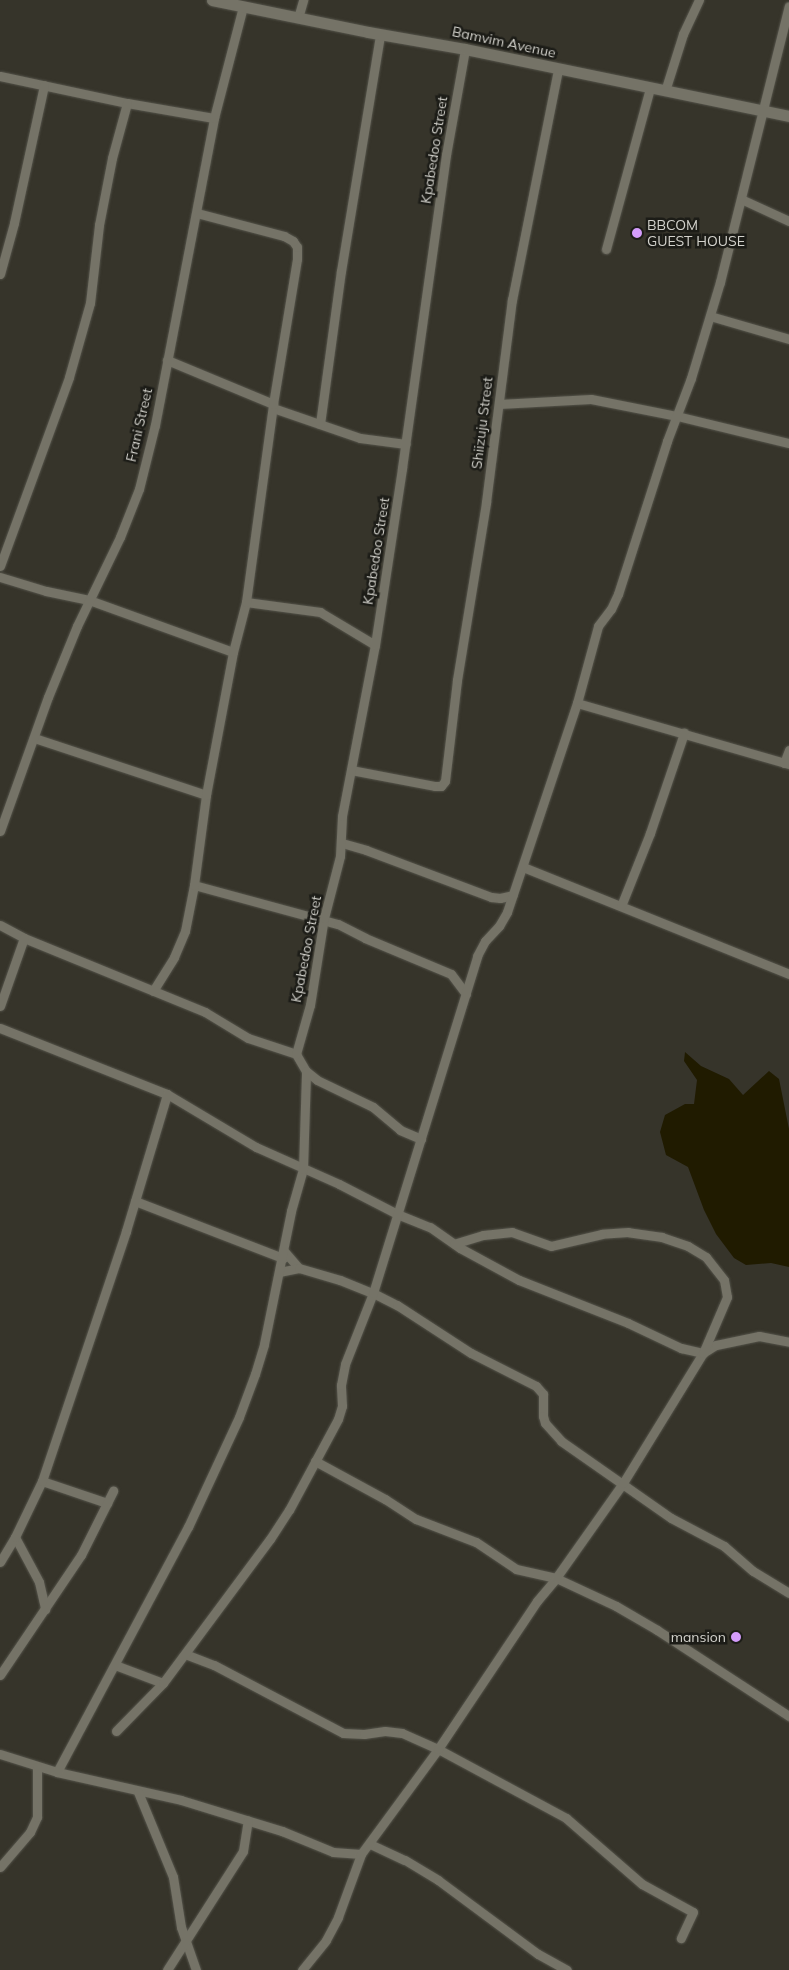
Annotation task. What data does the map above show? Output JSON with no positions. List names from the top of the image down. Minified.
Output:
{"streets":{"street":["Bamvim Avenue","Kpabedoo Street","Shiizuju Street","Frani Street"]},"crossings":[["Bamvim Avenue","Kpabedoo Street"],["Bamvim Avenue","Shiizuju Street"],["Bamvim Avenue","Frani Street"],["Kpabedoo Street","Shiizuju Street"]],"places":["BBCOM GUEST HOUSE","mansion"]}
